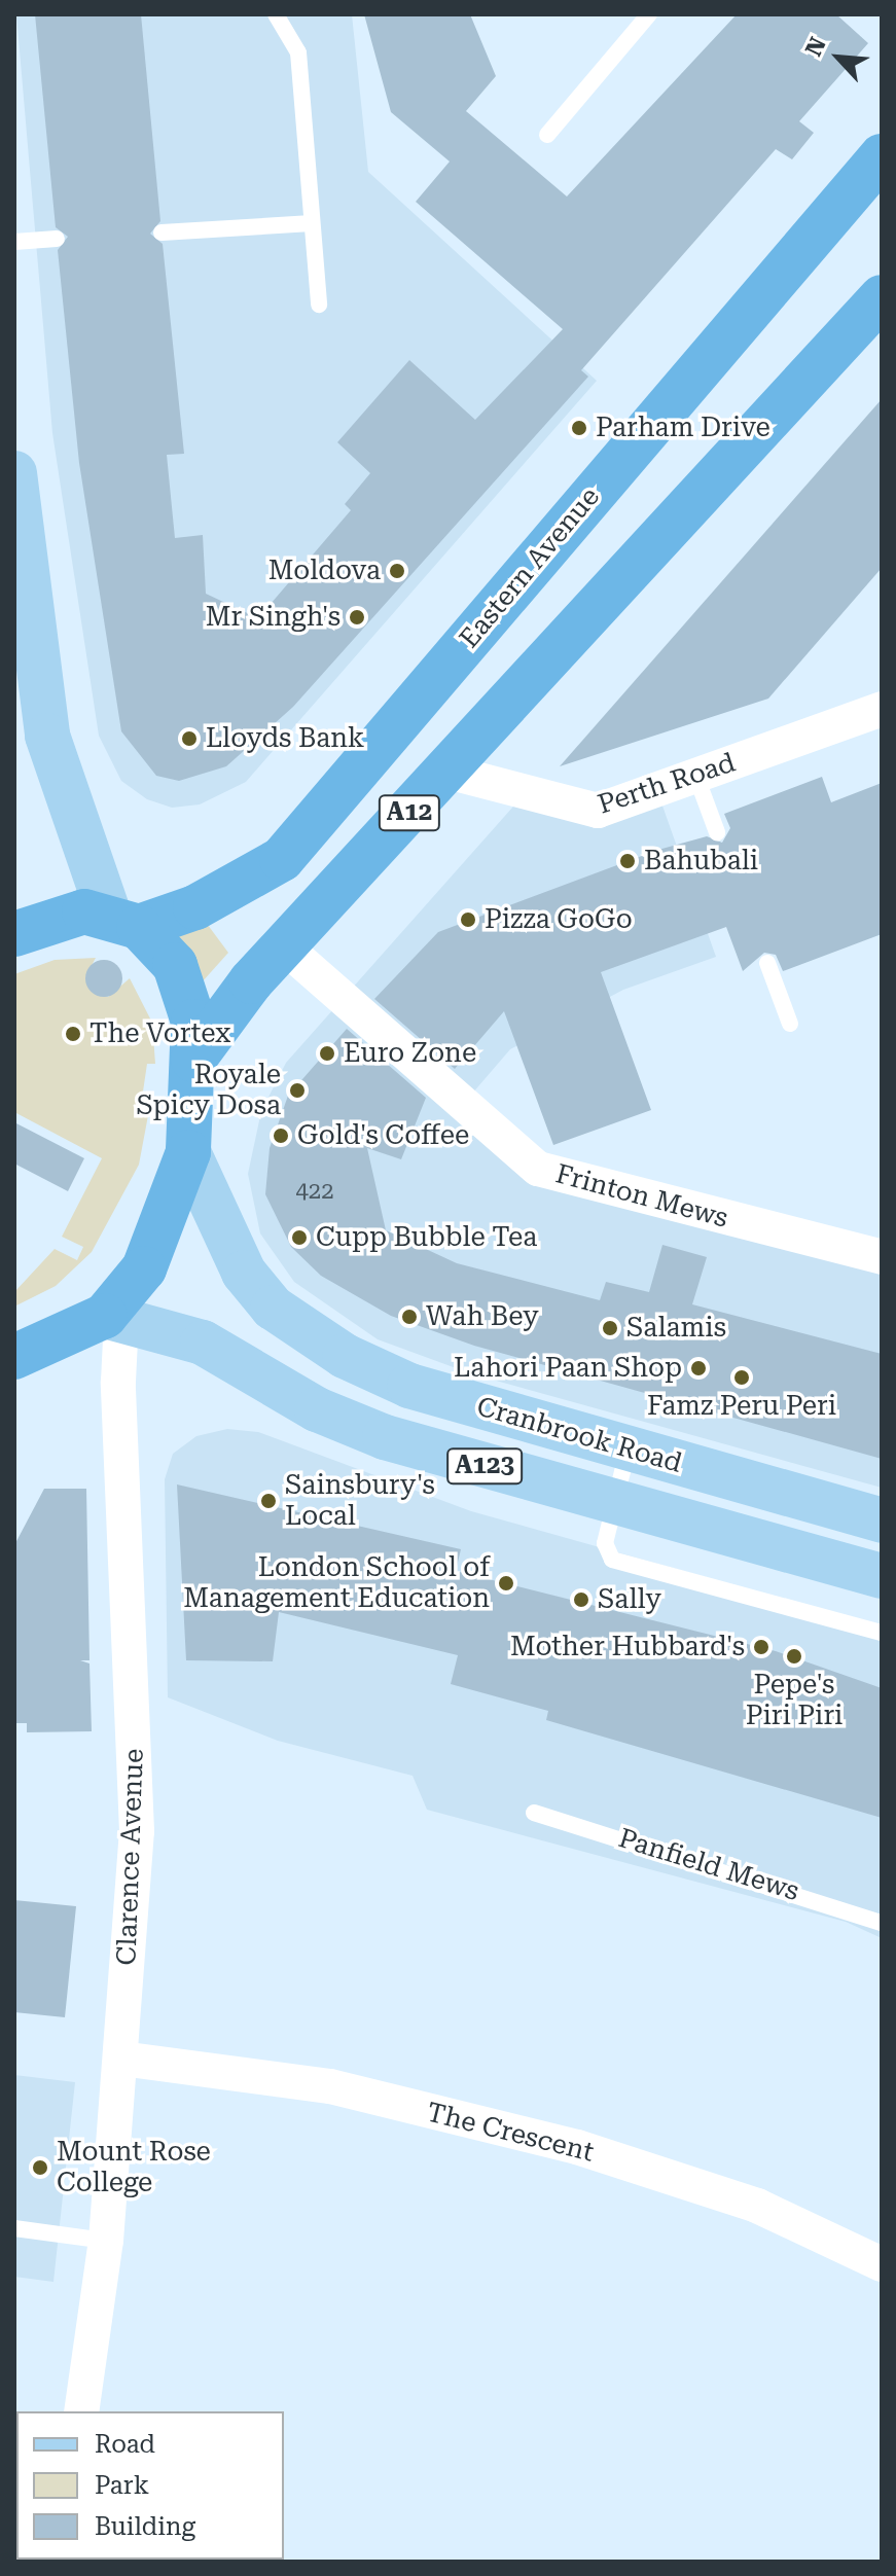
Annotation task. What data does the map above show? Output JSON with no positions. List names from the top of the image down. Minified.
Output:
{"streets":{"highway":["Eastern Avenue","A12"],"main road":["Cranbrook Road","A123"],"street":["Perth Road","Frinton Mews","Clarence Avenue","The Crescent"],"lane":["Panfield Mews"]},"crossings":[["Eastern Avenue","A12"],["Perth Road","A12"],["A12","Frinton Mews"],["Cranbrook Road","Clarence Avenue"],["Clarence Avenue","The Crescent"]],"places":["Parham Drive","Moldova","Mr Singh's","Lloyds Bank","Bahubali","Pizza GoGo","The Vortex","Euro Zone","Royale Spicy Dosa","Gold's Coffee","Cupp Bubble Tea","Wah Bey","Salamis","Lahori Paan Shop","Famz Peru Peri","Sainsbury's Local","London School of Management Education","Sally","Mother Hubbard's","Pepe's Piri Piri","Mount Rose College"],"house_numbers":["422"],"legend":["Road","Park","Building"],"north":"top left"}
